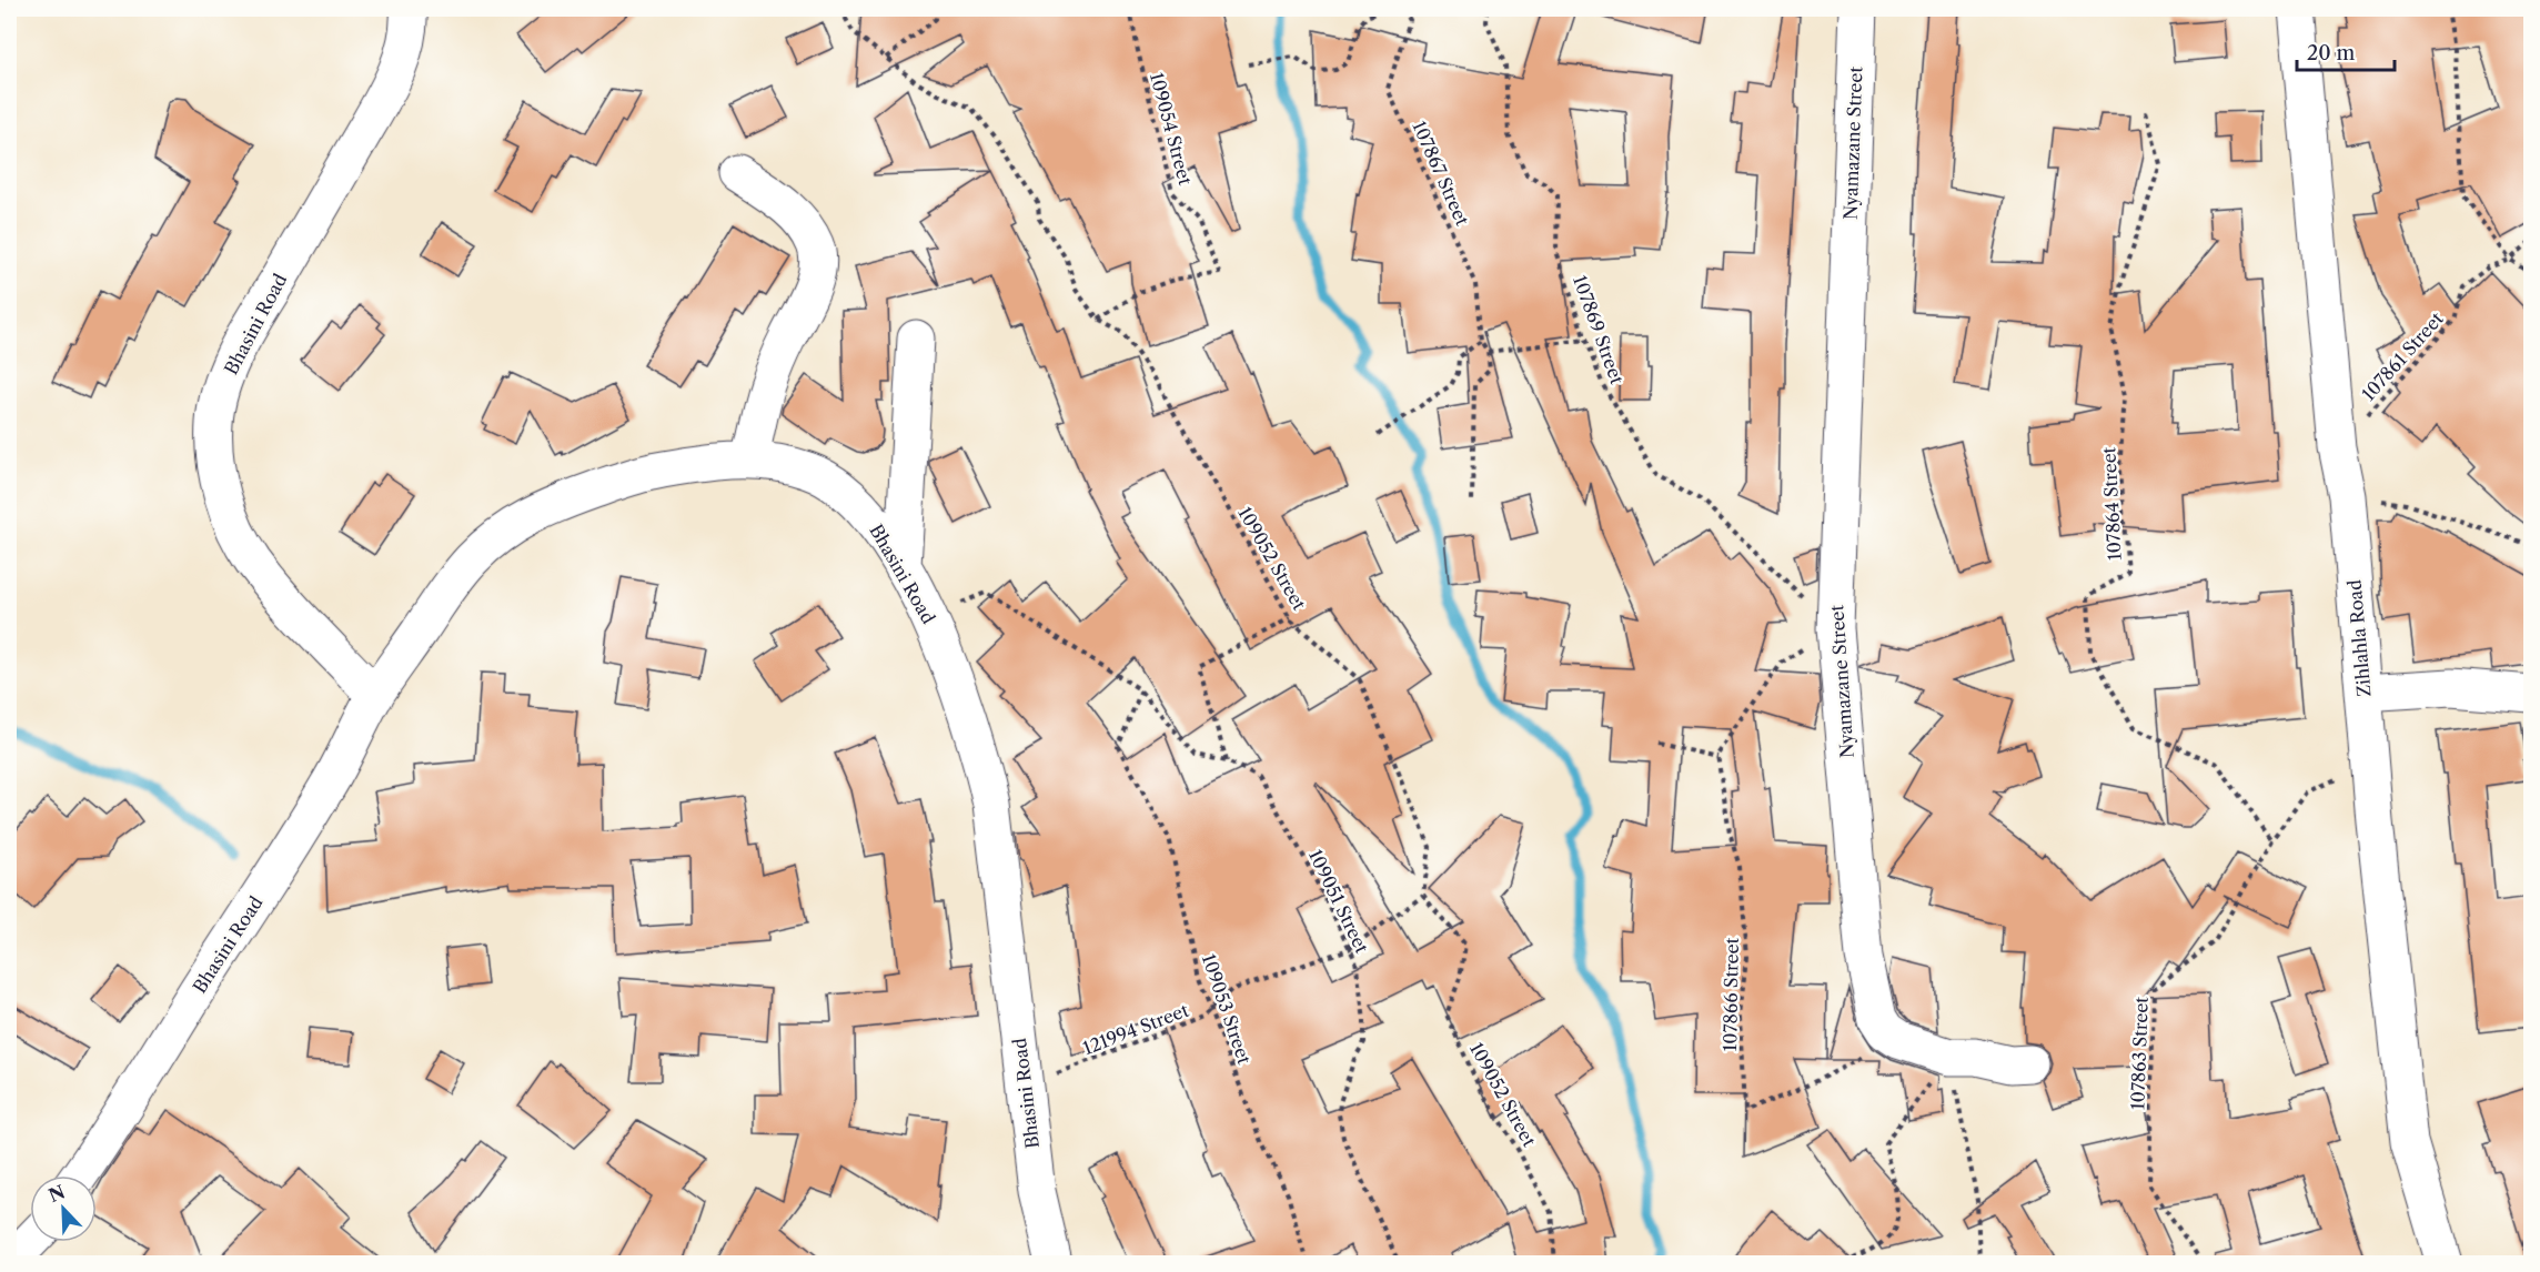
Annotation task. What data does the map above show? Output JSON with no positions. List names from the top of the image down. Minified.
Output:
{"streets":{"street":["Nyamazane Street","Bhasini Road","Zihlahla Road"],"path":["109054 Street","107867 Street","107869 Street","107861 Street","107864 Street","109052 Street","109051 Street","107866 Street","109053 Street","121994 Street","107863 Street"]},"crossings":[["109054 Street","109052 Street"],["Nyamazane Street","107869 Street"],["Nyamazane Street","107866 Street"],["Bhasini Road","109051 Street"],["Bhasini Road","121994 Street"],["107861 Street","Zihlahla Road"],["107864 Street","107863 Street"],["109052 Street","121994 Street"],["Zihlahla Road","107863 Street"],["109051 Street","109053 Street"],["109051 Street","121994 Street"],["109053 Street","121994 Street"]],"scale_bar":"20 m","north":"top left"}
